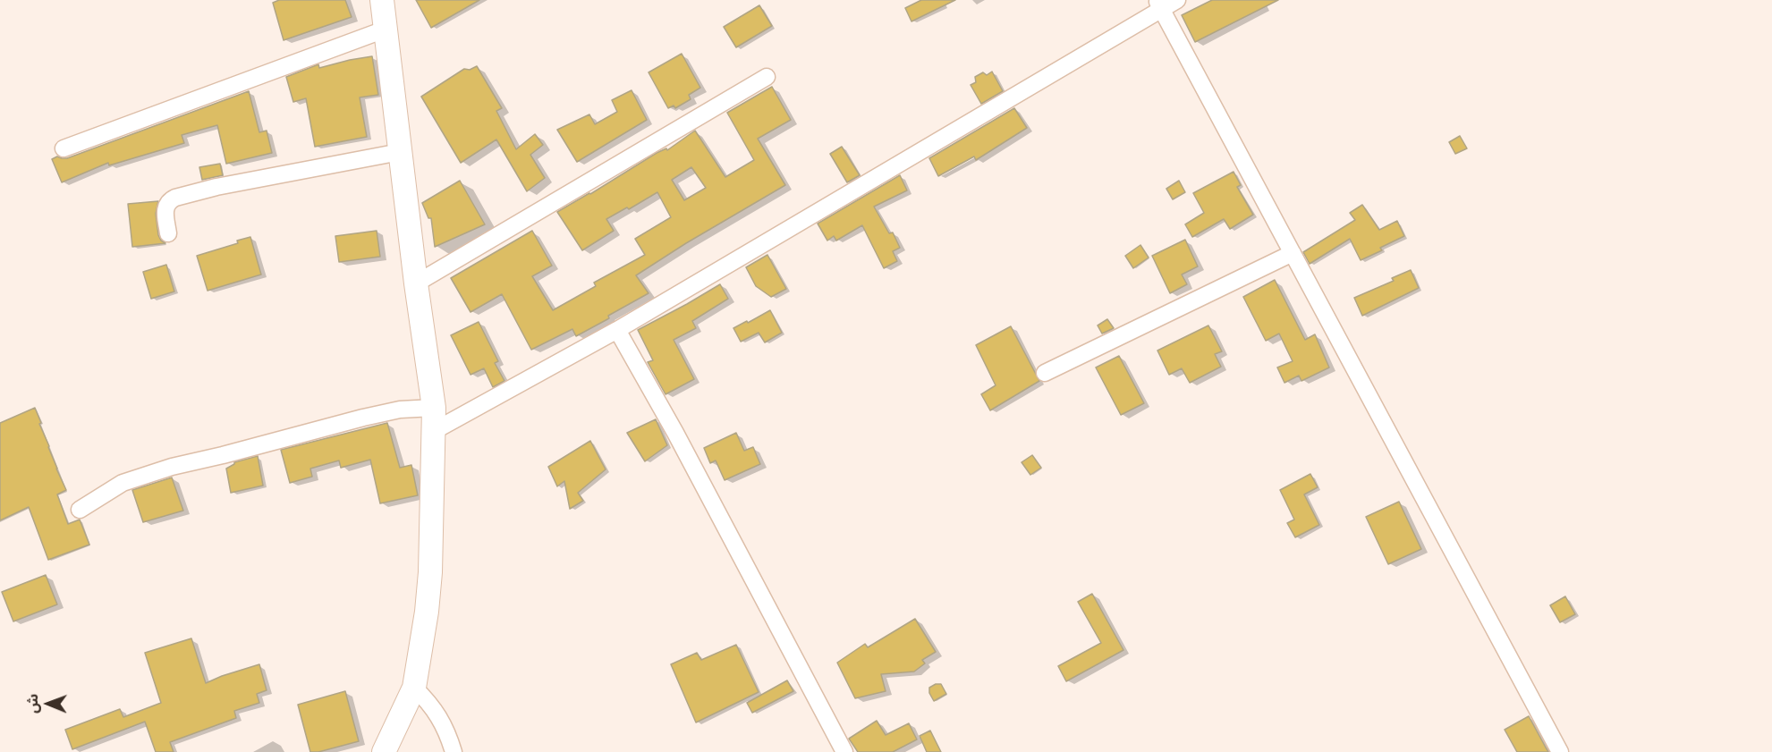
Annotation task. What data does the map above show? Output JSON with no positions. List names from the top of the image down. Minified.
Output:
{"north":"left"}
